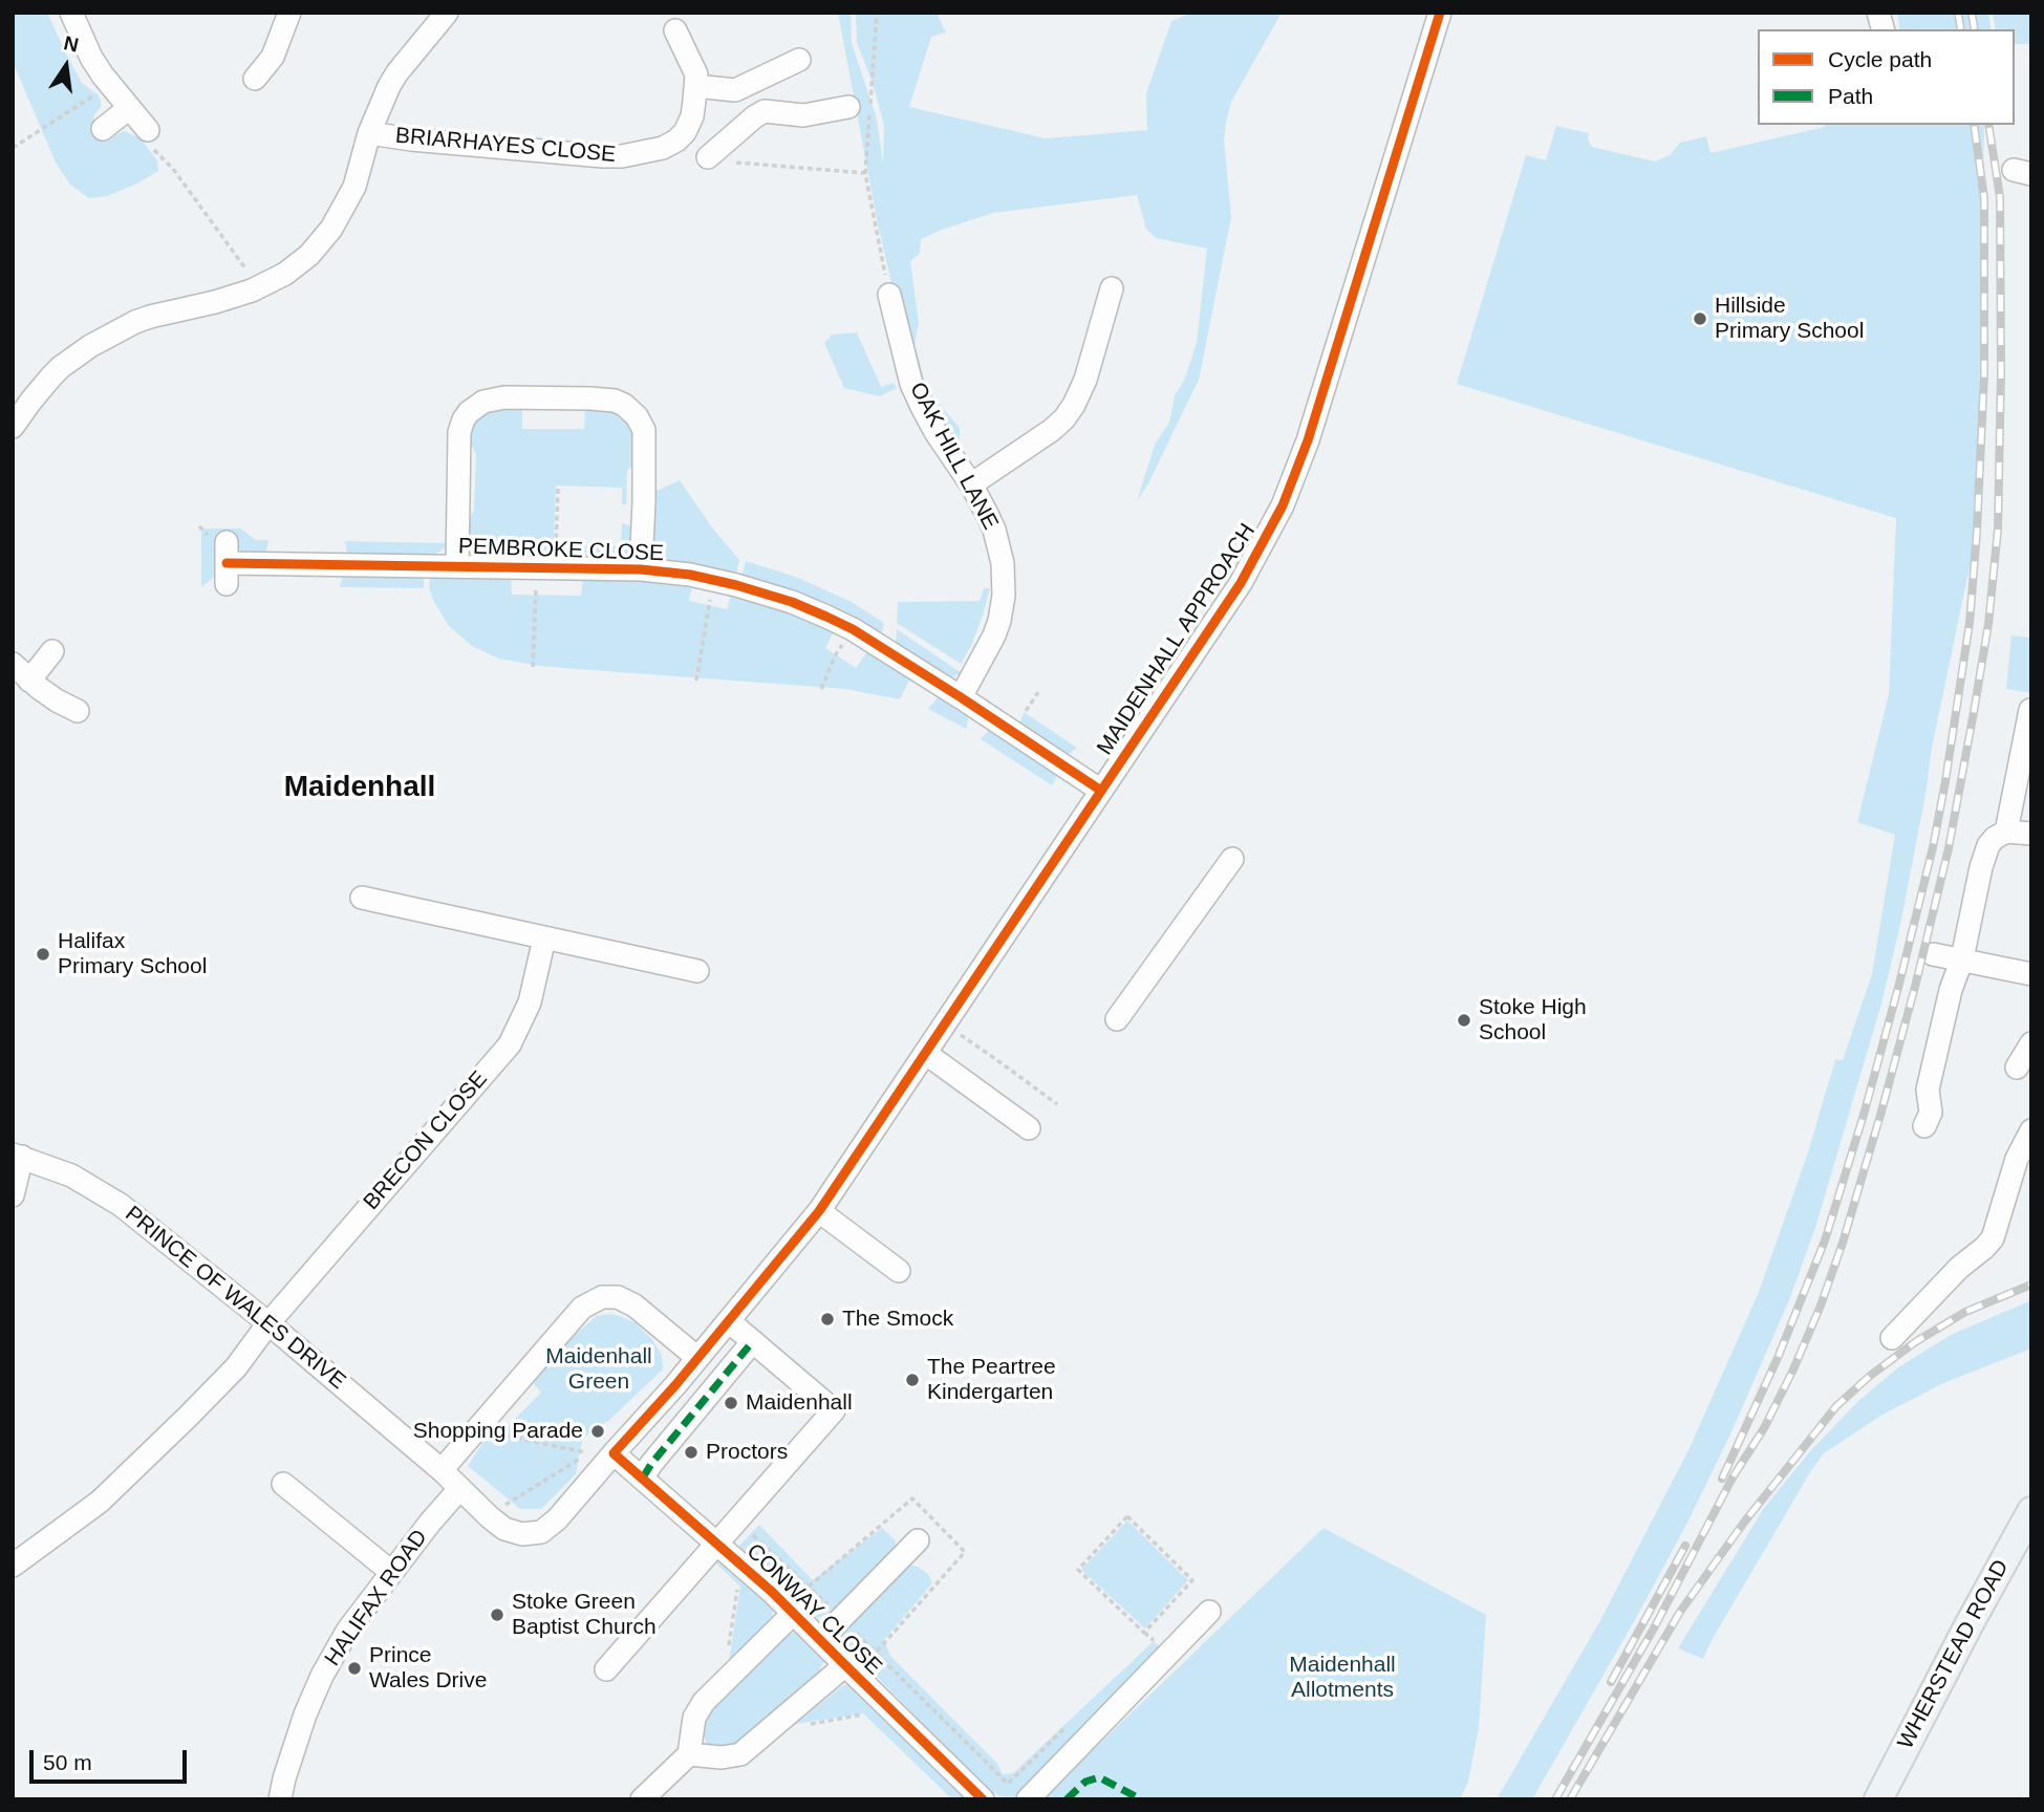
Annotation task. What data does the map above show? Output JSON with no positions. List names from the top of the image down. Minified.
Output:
{"streets":{"main road":["WHERSTEAD ROAD"],"street":["BRIARHAYES CLOSE","OAK HILL LANE","PEMBROKE CLOSE","MAIDENHALL APPROACH","BRECON CLOSE","PRINCE OF WALES DRIVE","HALIFAX ROAD","CONWAY CLOSE"]},"crossings":[["OAK HILL LANE","PEMBROKE CLOSE"],["PEMBROKE CLOSE","MAIDENHALL APPROACH"],["BRECON CLOSE","PRINCE OF WALES DRIVE"]],"districts":["Maidenhall"],"parks":["Maidenhall Green","Maidenhall Allotments"],"places":["Hillside Primary School","Halifax Primary School","Stoke High School","The Smock","The Peartree Kindergarten","Maidenhall","Shopping Parade","Proctors","Stoke Green Baptist Church","Prince Wales Drive"],"legend":["Cycle path","Path"],"scale_bar":"50 m","north":"top"}
